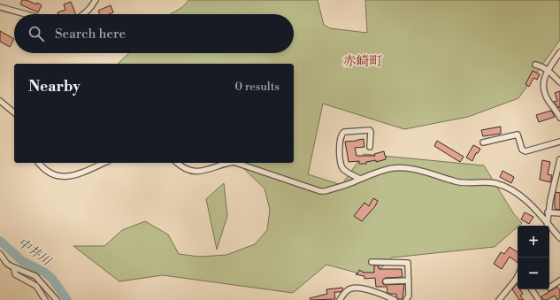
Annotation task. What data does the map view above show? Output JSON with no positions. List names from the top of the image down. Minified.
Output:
{"districts":["赤崎町"],"water":["中井川"],"page":{"search":"Search here","heading":["Nearby","0 results"],"map_buttons":["+","−"]}}
